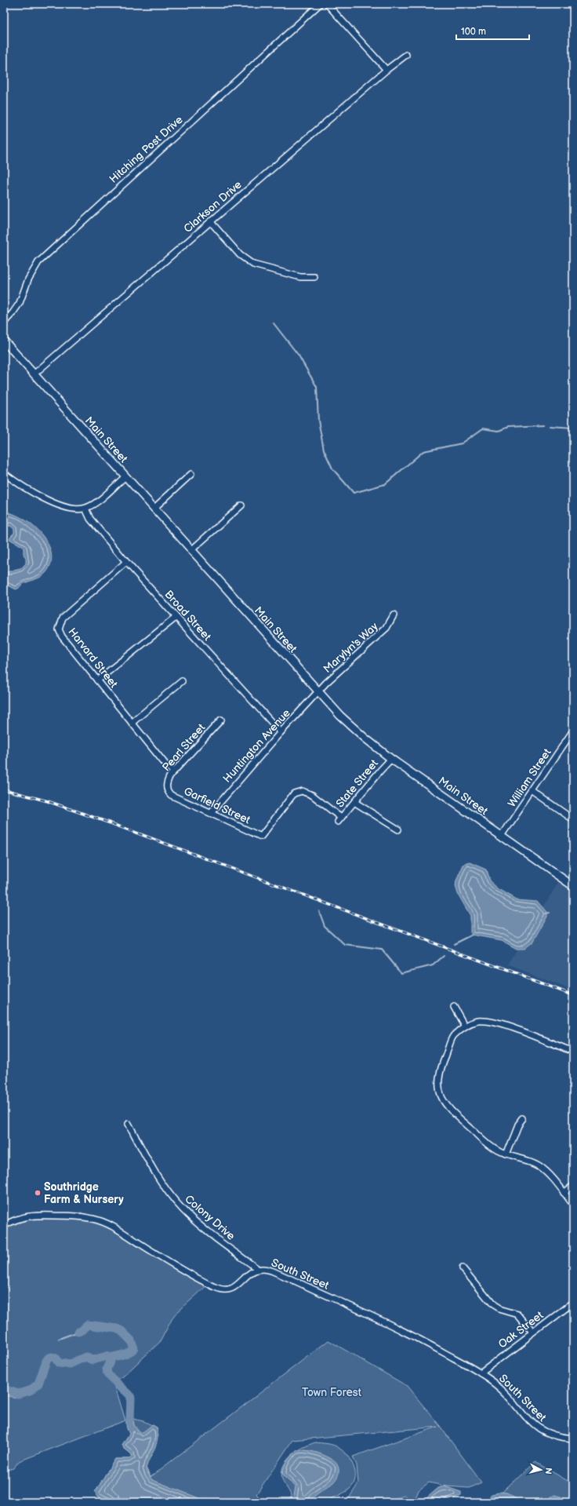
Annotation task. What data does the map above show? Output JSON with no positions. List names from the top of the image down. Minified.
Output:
{"streets":{"main road":["Main Street"],"street":["Hitching Post Drive","Clarkson Drive","Broad Street","Marylyn's Way","Harvard Street","Huntington Avenue","Pearl Street","William Street","State Street","Garfield Street","Colony Drive","South Street","Oak Street"]},"crossings":[["Clarkson Drive","Main Street"],["Main Street","Marylyn's Way"],["Main Street","Huntington Avenue"],["Main Street","William Street"],["Main Street","State Street"],["Broad Street","Harvard Street"],["Broad Street","Huntington Avenue"],["Marylyn's Way","Huntington Avenue"],["Harvard Street","Pearl Street"],["Huntington Avenue","Garfield Street"],["Pearl Street","Garfield Street"],["State Street","Garfield Street"],["Colony Drive","South Street"],["South Street","Oak Street"]],"parks":["Town Forest"],"places":["Southridge Farm & Nursery"],"scale_bar":"100 m","north":"right"}
